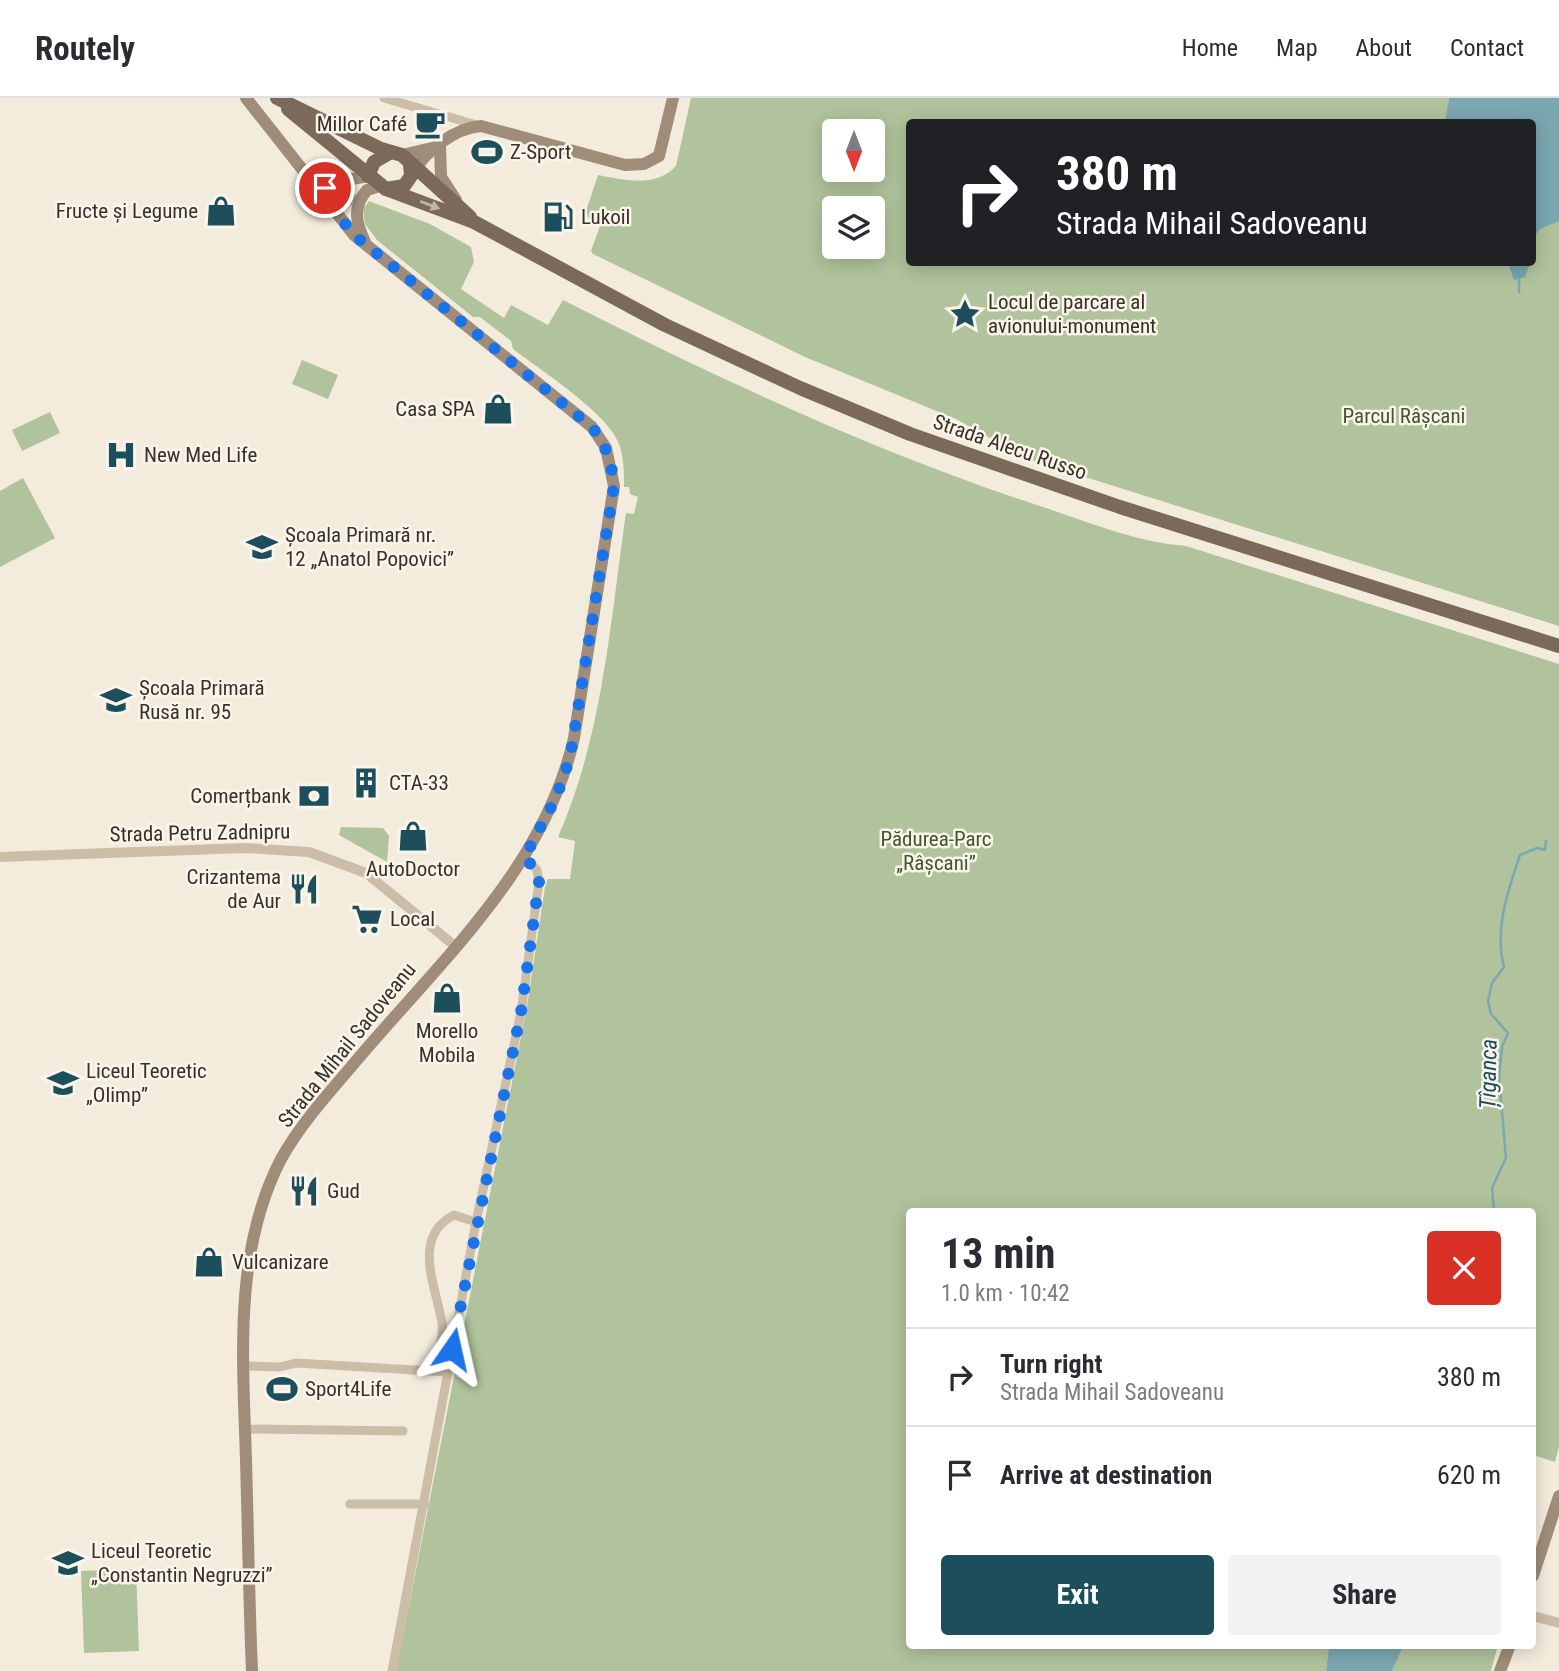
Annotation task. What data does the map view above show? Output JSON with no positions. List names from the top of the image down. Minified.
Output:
{"streets":{"main road":["Strada Alecu Russo","Strada Mihail Sadoveanu"],"street":["Strada Petru Zadnipru"]},"crossings":[["Strada Petru Zadnipru","Strada Mihail Sadoveanu"]],"water":["Țîganca"],"parks":["Parcul Râșcani","Pădurea-Parc „Râșcani”"],"places":{"cafe":["Millor Café"],"sports":["Z-Sport","Sport4Life"],"shop":["Fructe și Legume","Casa SPA","AutoDoctor","Morello Mobila","Vulcanizare"],"fuel station":["Lukoil"],"place":["Locul de parcare al avionului-monument"],"hospital":["New Med Life"],"school or university":["Școala Primară nr. 12 „Anatol Popovici”","Școala Primară Rusă nr. 95","Liceul Teoretic „Olimp”","Liceul Teoretic „Constantin Negruzzi”"],"building":["CTA-33"],"bank":["Comerțbank"],"restaurant":["Crizantema de Aur","Gud"],"supermarket":["Local"]},"north":"bottom","page":{"header":"Routely","nav":["Home","Map","About","Contact"],"turn":["380 m","Strada Mihail Sadoveanu"],"heading":["13 min","1.0 km · 10:42"],"list":[{"name":"Turn right","note":"Strada Mihail Sadoveanu","value":"380 m"},{"name":"Arrive at destination","value":"620 m"}],"buttons":["Exit","Share"]}}
